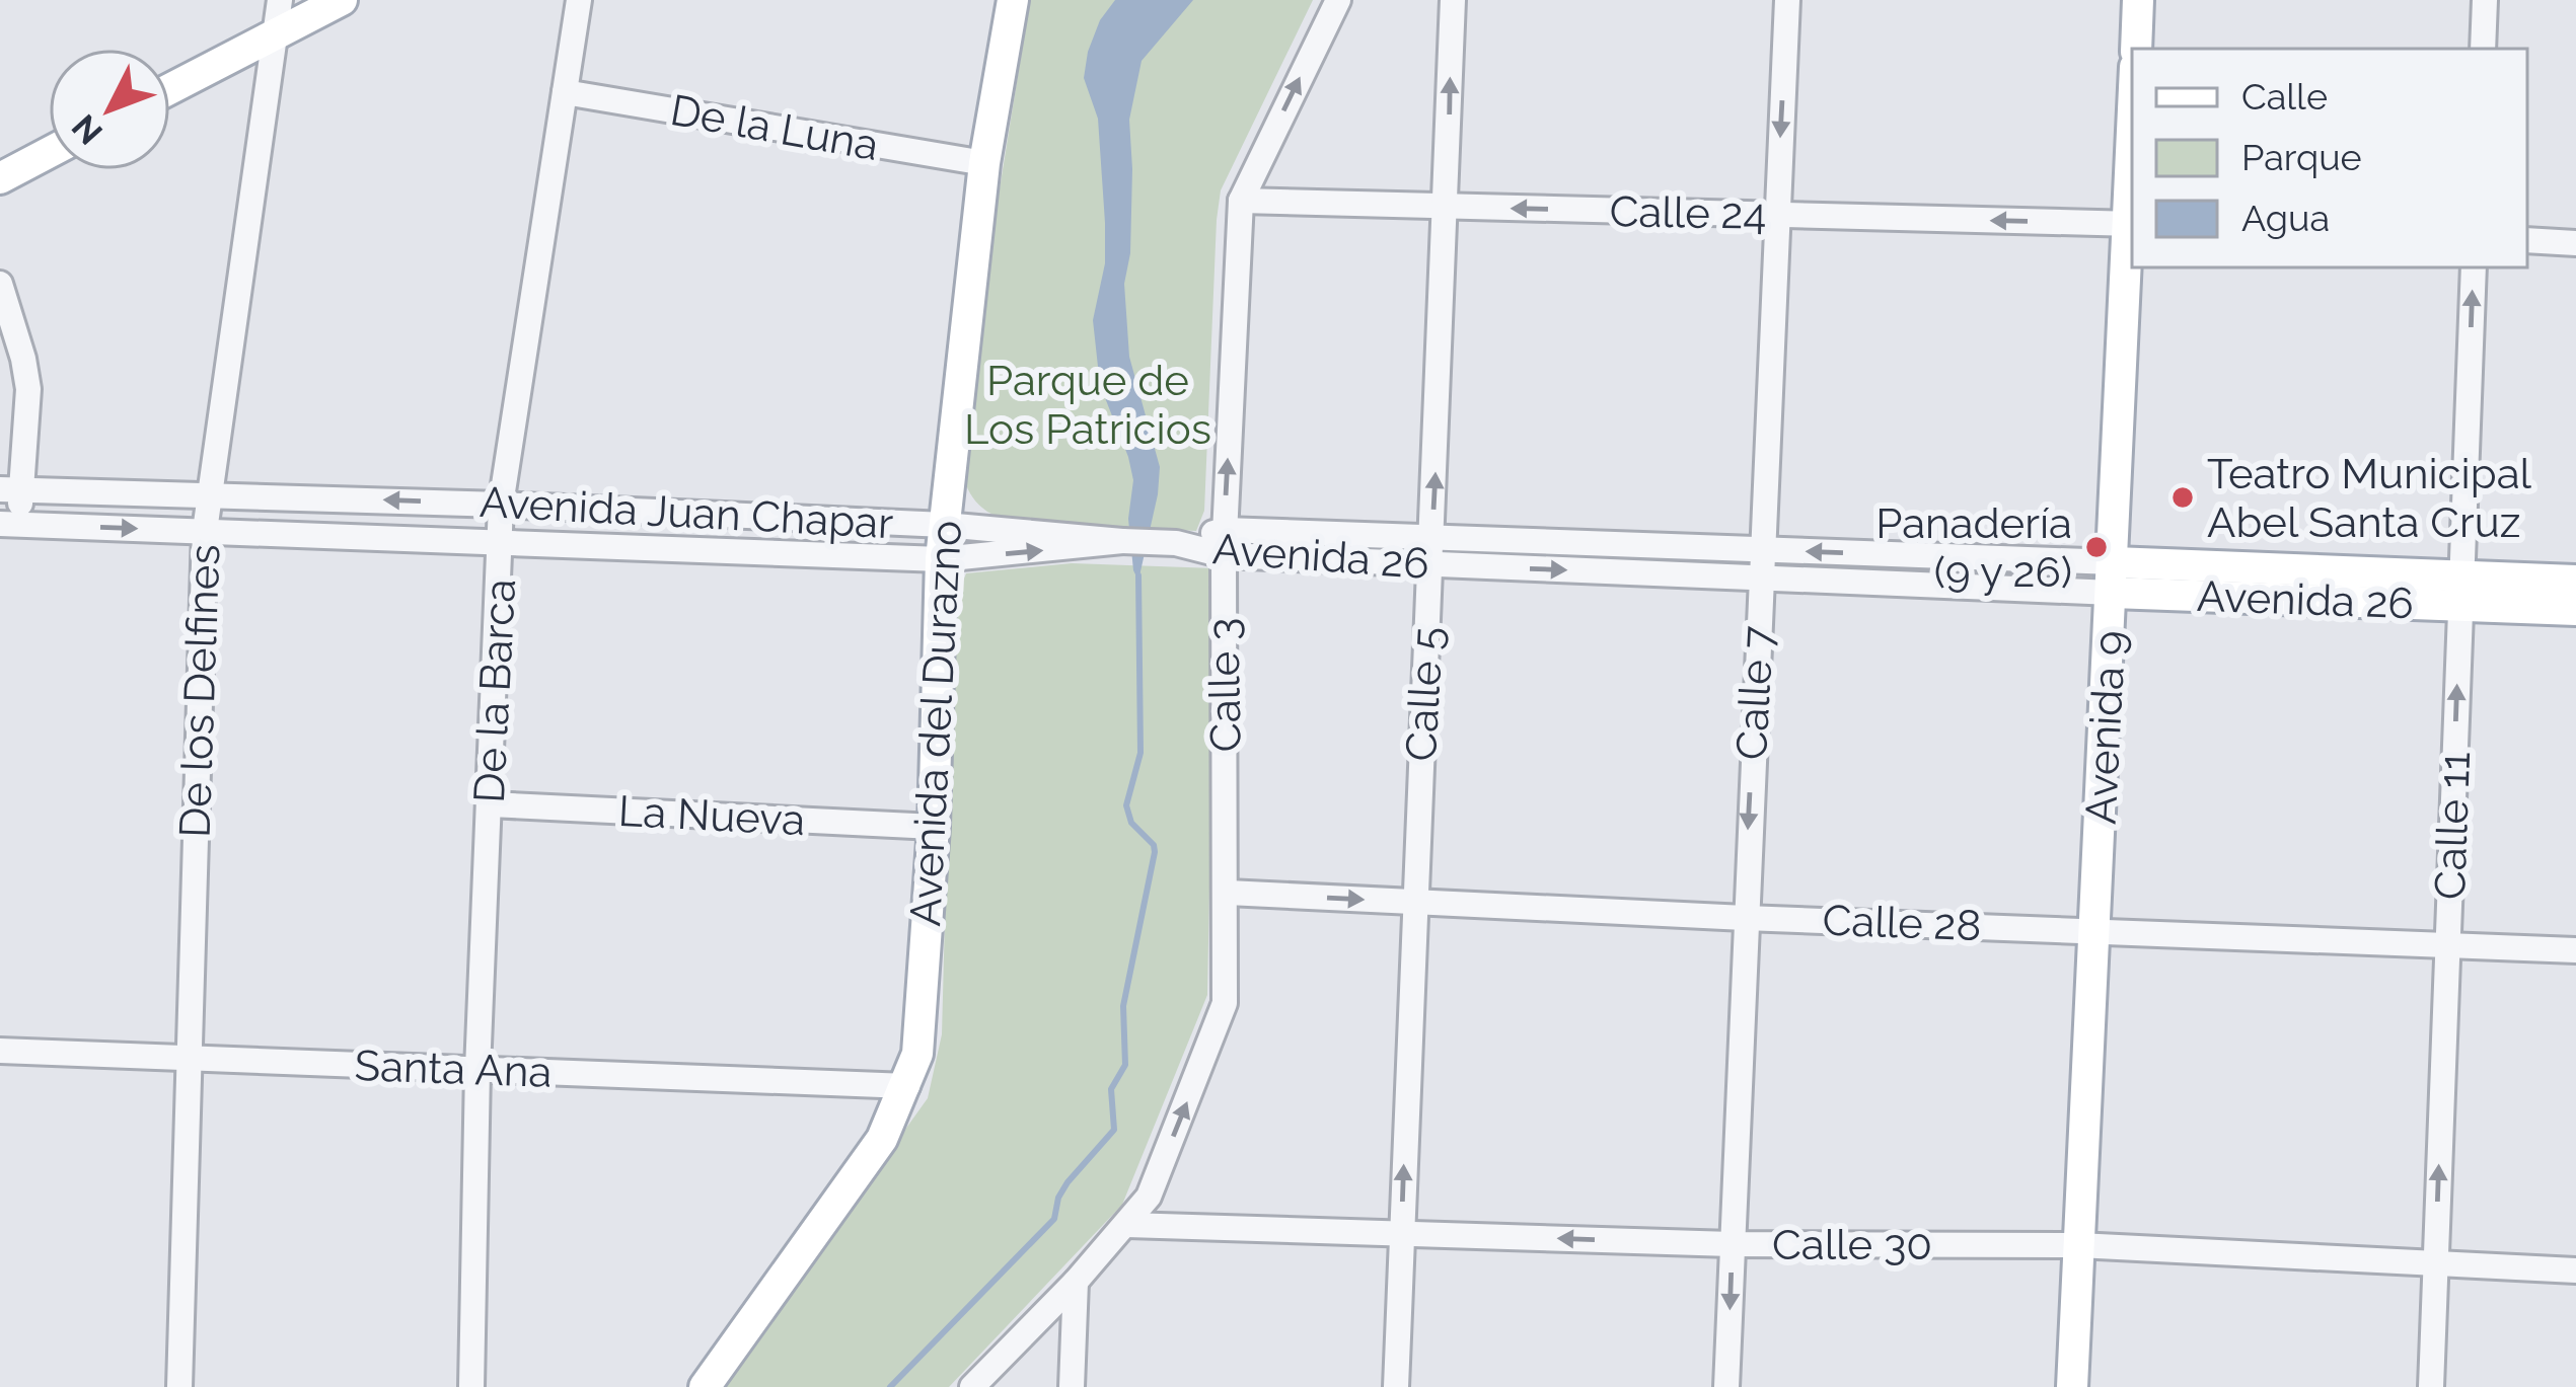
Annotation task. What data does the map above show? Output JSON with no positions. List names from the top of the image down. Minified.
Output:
{"streets":{"main road":["Avenida 26","Avenida del Durazno","Avenida 9"],"street":["De la Luna","Calle 24","Avenida Juan Chapar","Calle 3","De los Delfines","De la Barca","Calle 7","Calle 5","La Nueva","Calle 11","Calle 28","Santa Ana","Calle 30"]},"crossings":[["De la Luna","De la Barca"],["De la Luna","Avenida del Durazno"],["Calle 24","Calle 3"],["Calle 24","Calle 7"],["Calle 24","Calle 5"],["Calle 24","Avenida 9"],["Avenida Juan Chapar","Avenida 26"],["Avenida Juan Chapar","De los Delfines"],["Avenida Juan Chapar","De la Barca"],["Avenida Juan Chapar","Avenida del Durazno"],["Avenida 26","Calle 3"],["Avenida 26","Calle 7"],["Avenida 26","Calle 5"],["Avenida 26","Avenida 9"],["Avenida 26","Calle 11"],["Calle 3","Calle 28"],["Calle 3","Calle 30"],["De los Delfines","Santa Ana"],["De la Barca","La Nueva"],["De la Barca","Santa Ana"],["Calle 7","Calle 28"],["Calle 7","Calle 30"],["Calle 5","Calle 28"],["Calle 5","Calle 30"],["Avenida del Durazno","La Nueva"],["Avenida del Durazno","Santa Ana"],["Avenida 9","Calle 28"],["Avenida 9","Calle 30"],["Calle 11","Calle 28"],["Calle 11","Calle 30"]],"one_way":["Calle 24","Calle 3","Calle 7","Calle 5","Calle 11"],"parks":["Parque de Los Patricios"],"places":["Teatro Municipal Abel Santa Cruz","Panadería (9 y 26)"],"legend":["Calle","Parque","Agua"],"north":"bottom left"}
